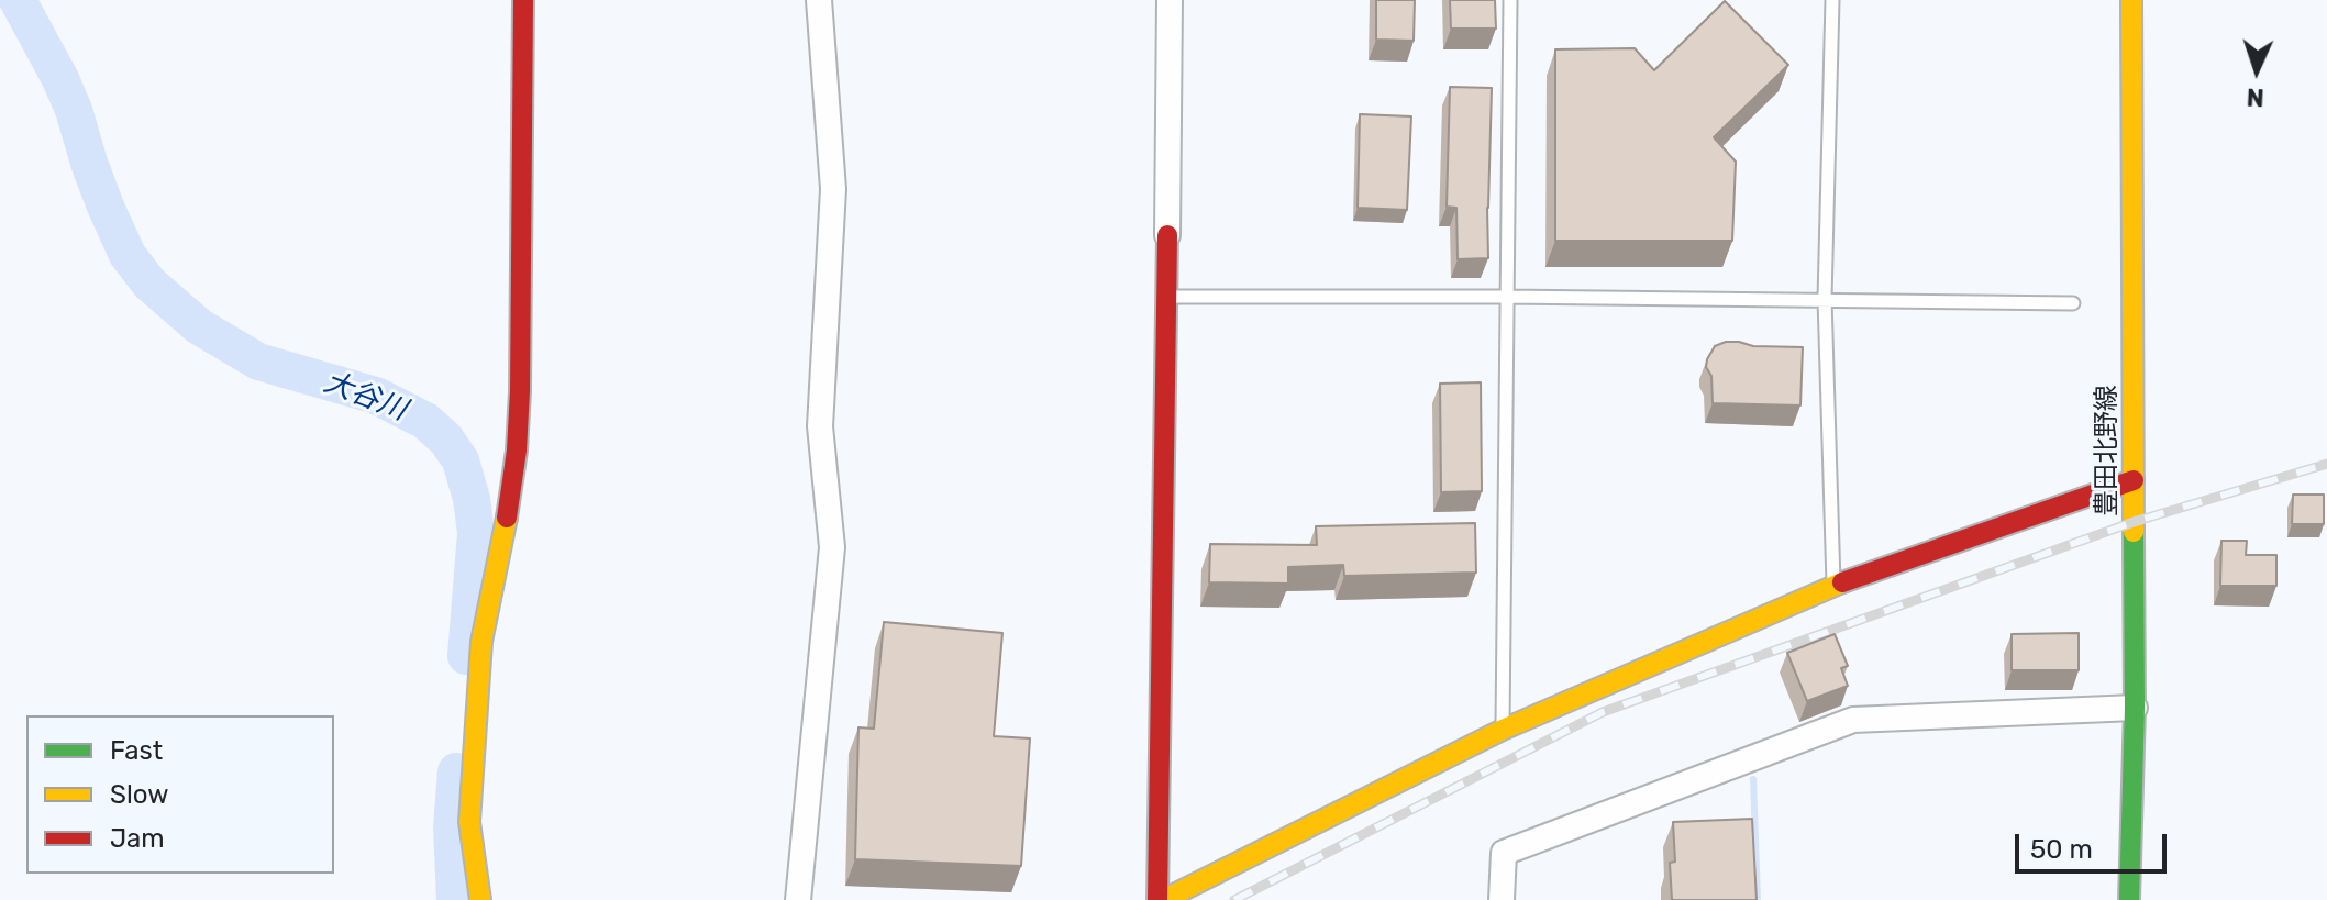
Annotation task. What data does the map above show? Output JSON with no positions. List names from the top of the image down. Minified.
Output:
{"streets":{"street":["豊田北野線"]},"water":["大谷川"],"legend":["Fast","Slow","Jam"],"scale_bar":"50 m","north":"bottom"}
